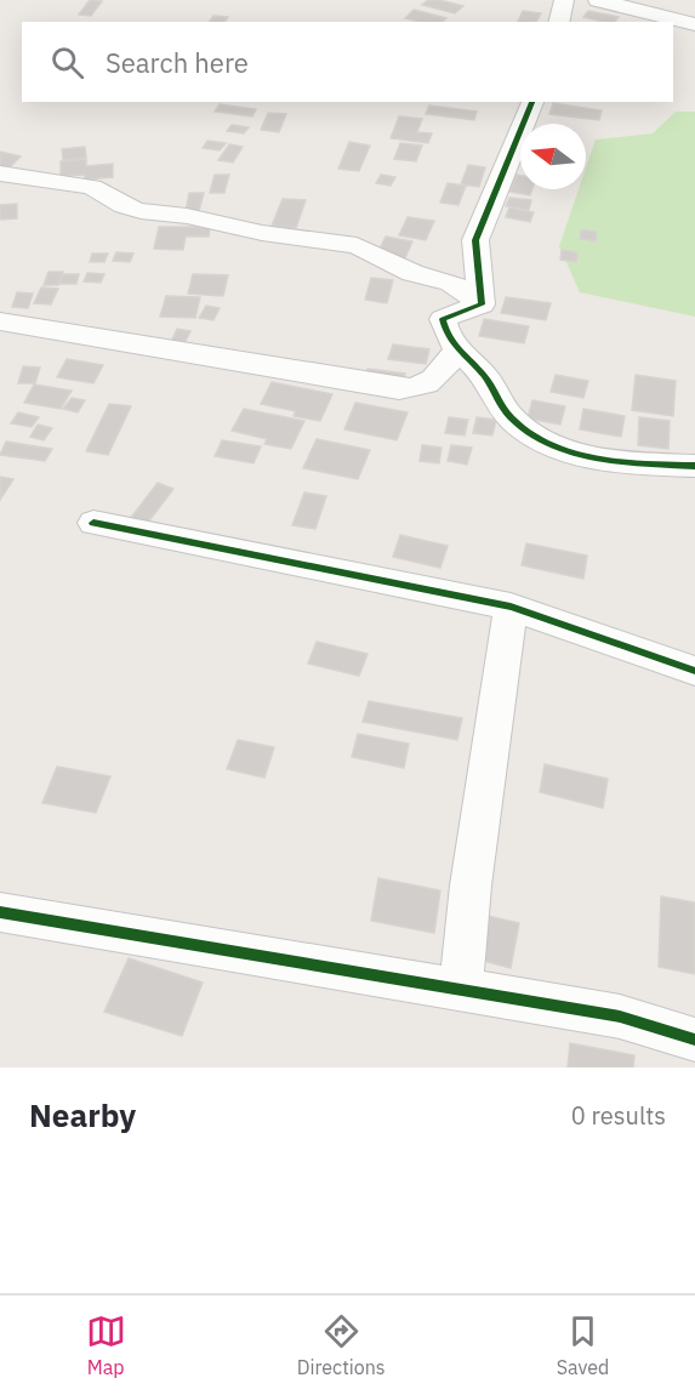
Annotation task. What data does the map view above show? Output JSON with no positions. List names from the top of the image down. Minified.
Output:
{"north":"left","page":{"search":"Search here","heading":["Nearby","0 results"],"nav":["Map","Directions","Saved"]}}
